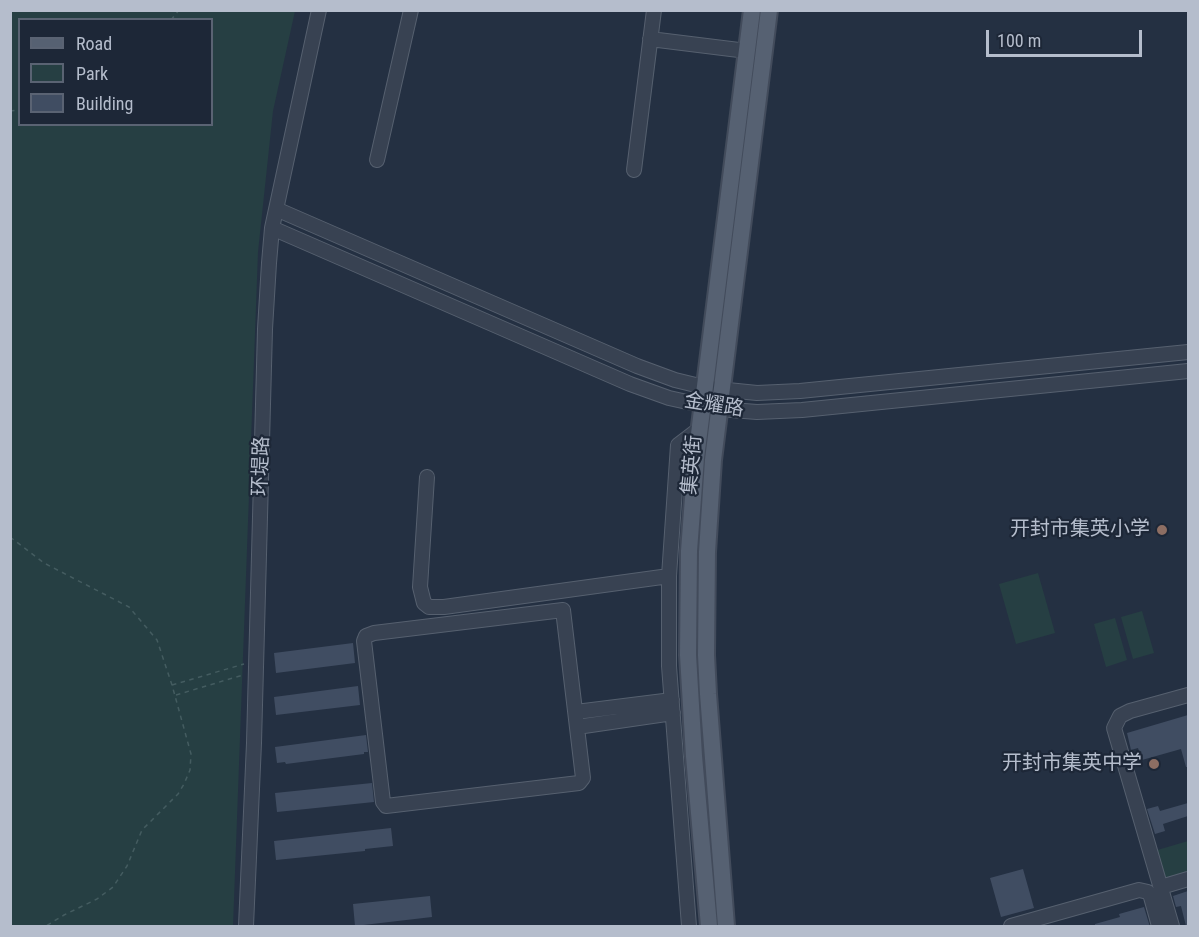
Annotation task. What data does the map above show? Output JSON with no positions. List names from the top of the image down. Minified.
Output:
{"streets":{"main road":["集英街"],"street":["金耀路","环堤路"]},"crossings":[["金耀路","集英街"],["金耀路","环堤路"]],"places":["开封市集英小学","开封市集英中学"],"legend":["Road","Park","Building"],"scale_bar":"100 m"}
